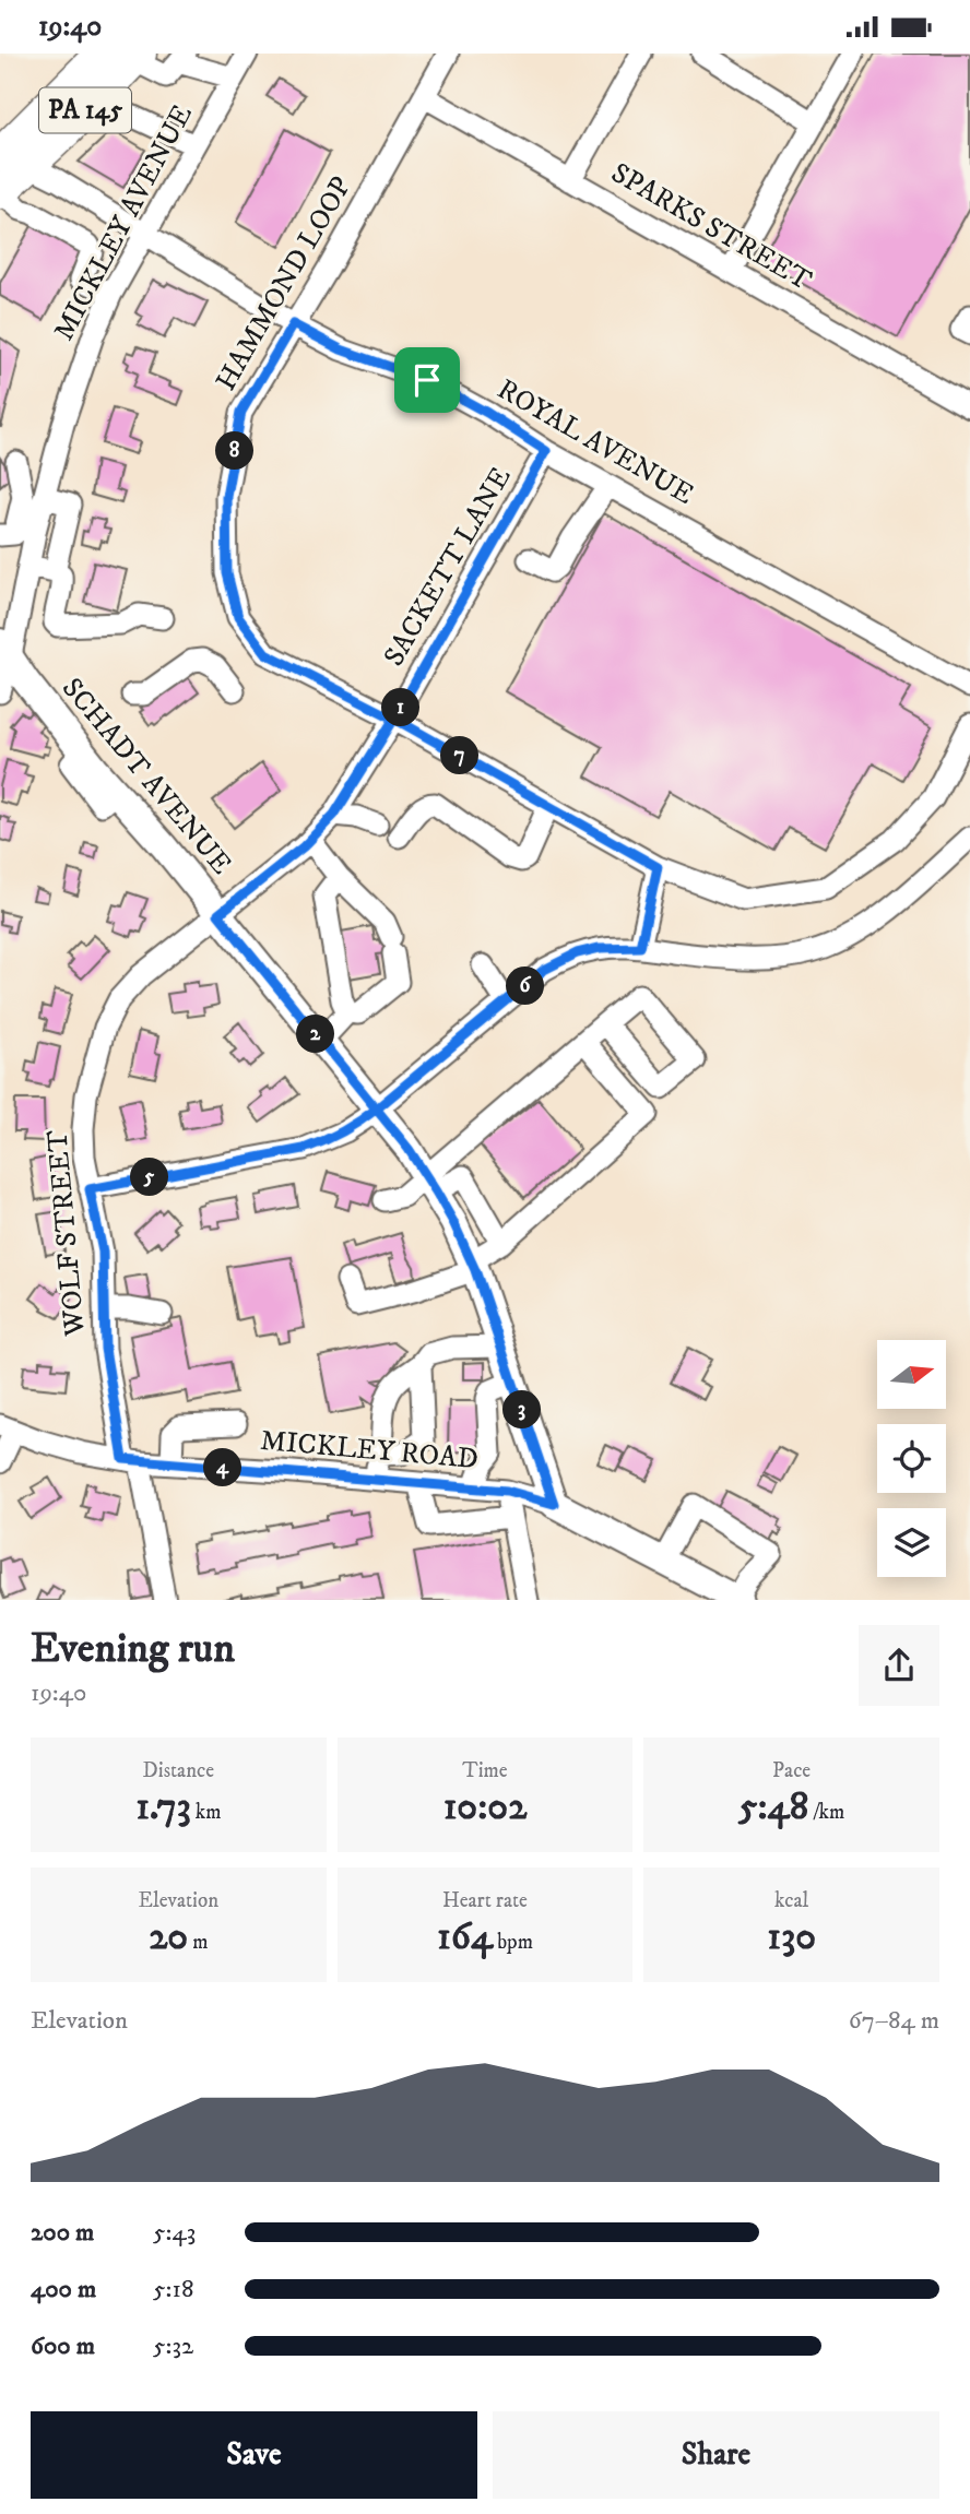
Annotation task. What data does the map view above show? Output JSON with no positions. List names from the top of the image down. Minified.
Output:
{"streets":{"highway":["PA 145"],"main road":["SCHADT AVENUE"],"street":["MICKLEY AVENUE","SPARKS STREET","HAMMOND LOOP","ROYAL AVENUE","SACKETT LANE","WOLF STREET","MICKLEY ROAD"]},"crossings":[["PA 145","ROYAL AVENUE"],["MICKLEY AVENUE","ROYAL AVENUE"],["MICKLEY AVENUE","SCHADT AVENUE"],["SPARKS STREET","HAMMOND LOOP"],["HAMMOND LOOP","ROYAL AVENUE"],["HAMMOND LOOP","SACKETT LANE"],["ROYAL AVENUE","SACKETT LANE"],["SACKETT LANE","SCHADT AVENUE"],["SACKETT LANE","WOLF STREET"],["SCHADT AVENUE","WOLF STREET"],["SCHADT AVENUE","MICKLEY ROAD"],["WOLF STREET","MICKLEY ROAD"]],"north":"right","page":{"status":"19:40","pins":["8","1","7","6","2","5","3","4"],"heading":["Evening run","19:40"],"stats":[["Distance","1.73 km"],["Time","10:02"],["Pace","5:48 /km"],["Elevation","20 m"],["Heart rate","164 bpm"],["kcal","130"]],"chart":["Elevation","67–84 m"],"list":[{"name":"200 m","note":"5:43"},{"name":"400 m","note":"5:18"},{"name":"600 m","note":"5:32"}],"buttons":["Save","Share"]}}
